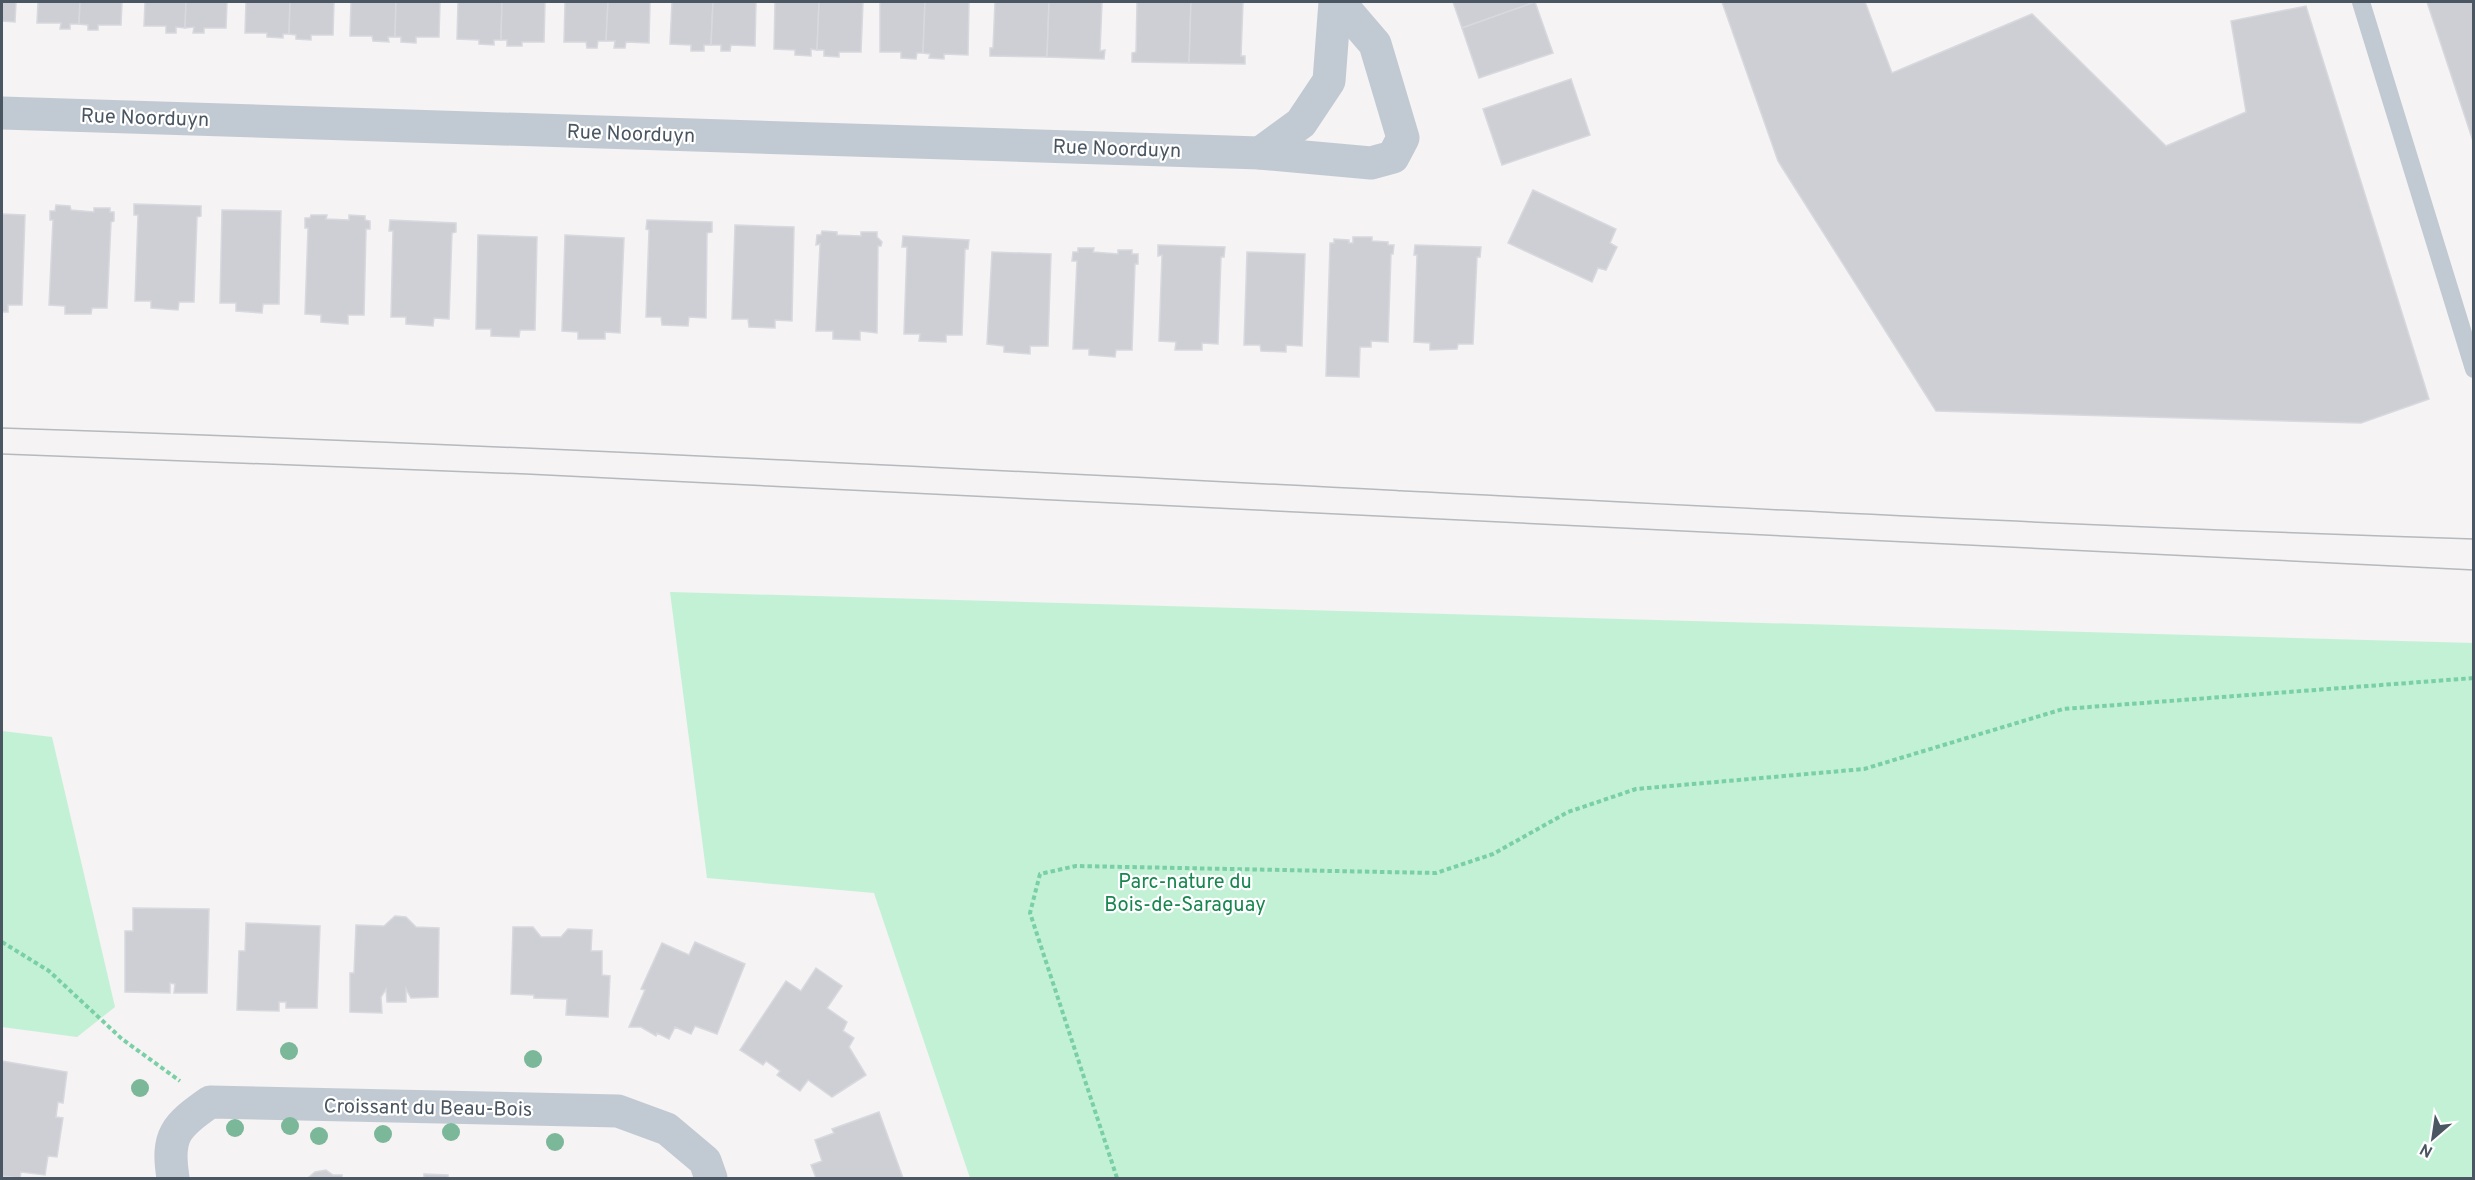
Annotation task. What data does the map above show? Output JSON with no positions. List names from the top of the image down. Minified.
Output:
{"streets":{"street":["Rue Noorduyn","Croissant du Beau-Bois"]},"parks":["Parc-nature du Bois-de-Saraguay"],"north":"bottom left"}
